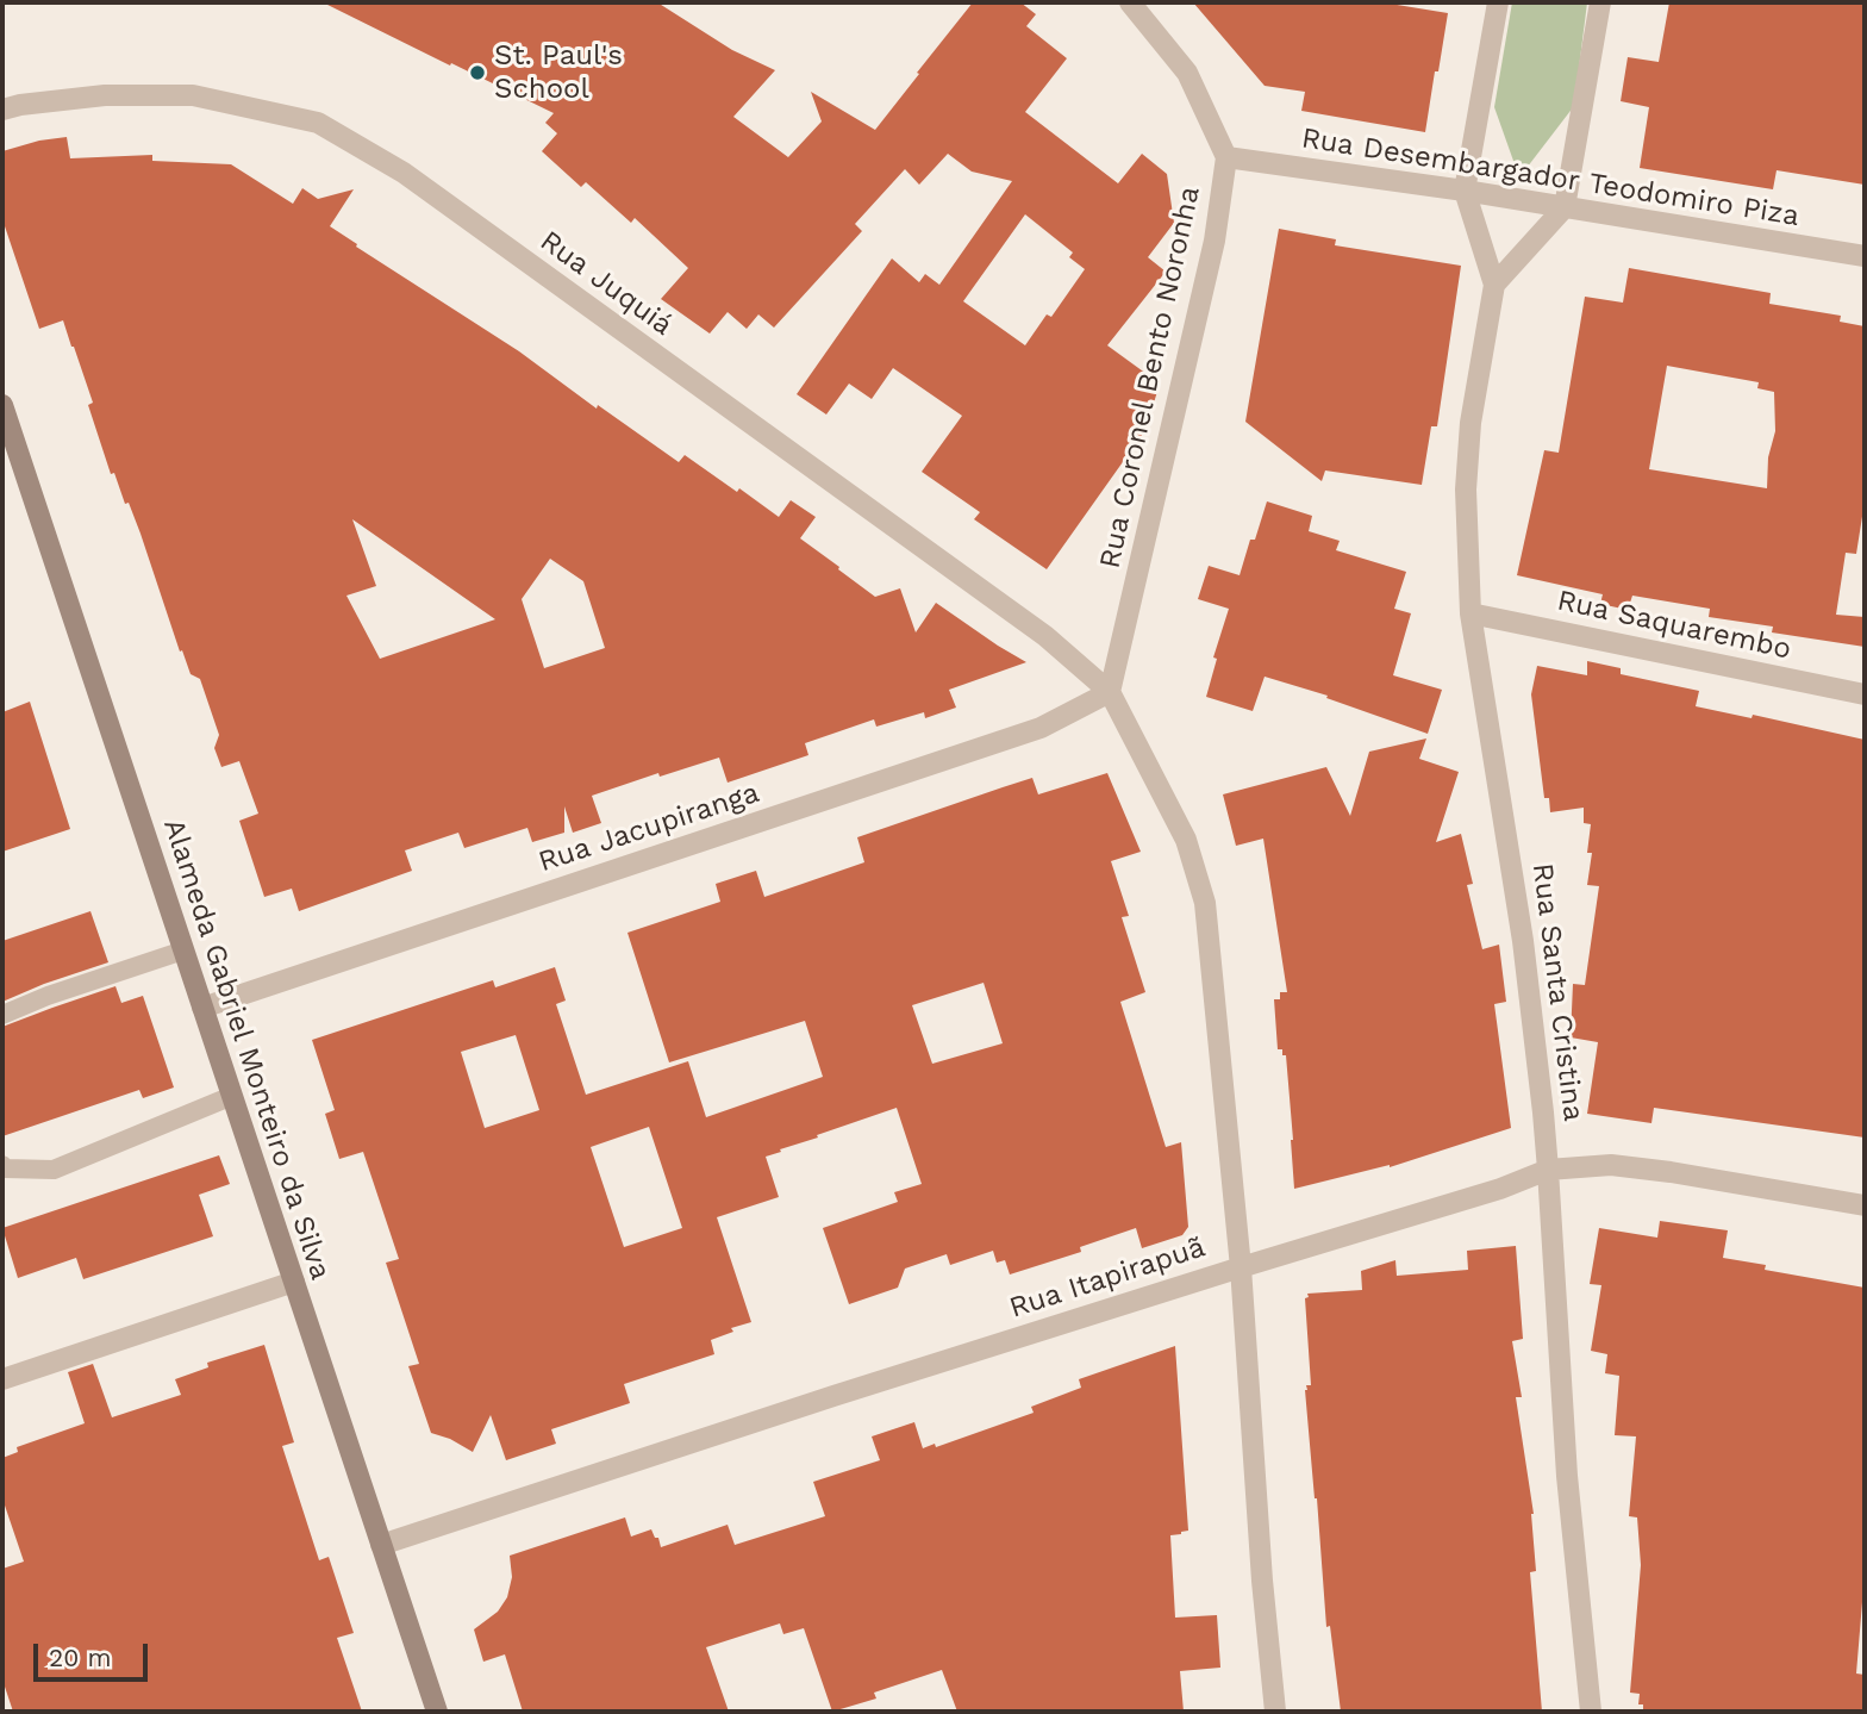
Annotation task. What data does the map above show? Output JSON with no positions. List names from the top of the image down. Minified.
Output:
{"streets":{"street":["Rua Desembargador Teodomiro Piza","Rua Juquiá","Rua Coronel Bento Noronha","Rua Saquarembo","Rua Jacupiranga","Rua Santa Cristina","Alameda Gabriel Monteiro da Silva","Rua Itapirapuã"]},"crossings":[["Rua Desembargador Teodomiro Piza","Rua Coronel Bento Noronha"],["Rua Desembargador Teodomiro Piza","Rua Santa Cristina"],["Rua Juquiá","Rua Coronel Bento Noronha"],["Rua Juquiá","Rua Jacupiranga"],["Rua Coronel Bento Noronha","Rua Jacupiranga"],["Rua Saquarembo","Rua Santa Cristina"],["Rua Jacupiranga","Alameda Gabriel Monteiro da Silva"],["Rua Santa Cristina","Rua Itapirapuã"],["Alameda Gabriel Monteiro da Silva","Rua Itapirapuã"]],"places":["St. Paul's School"],"scale_bar":"20 m"}
